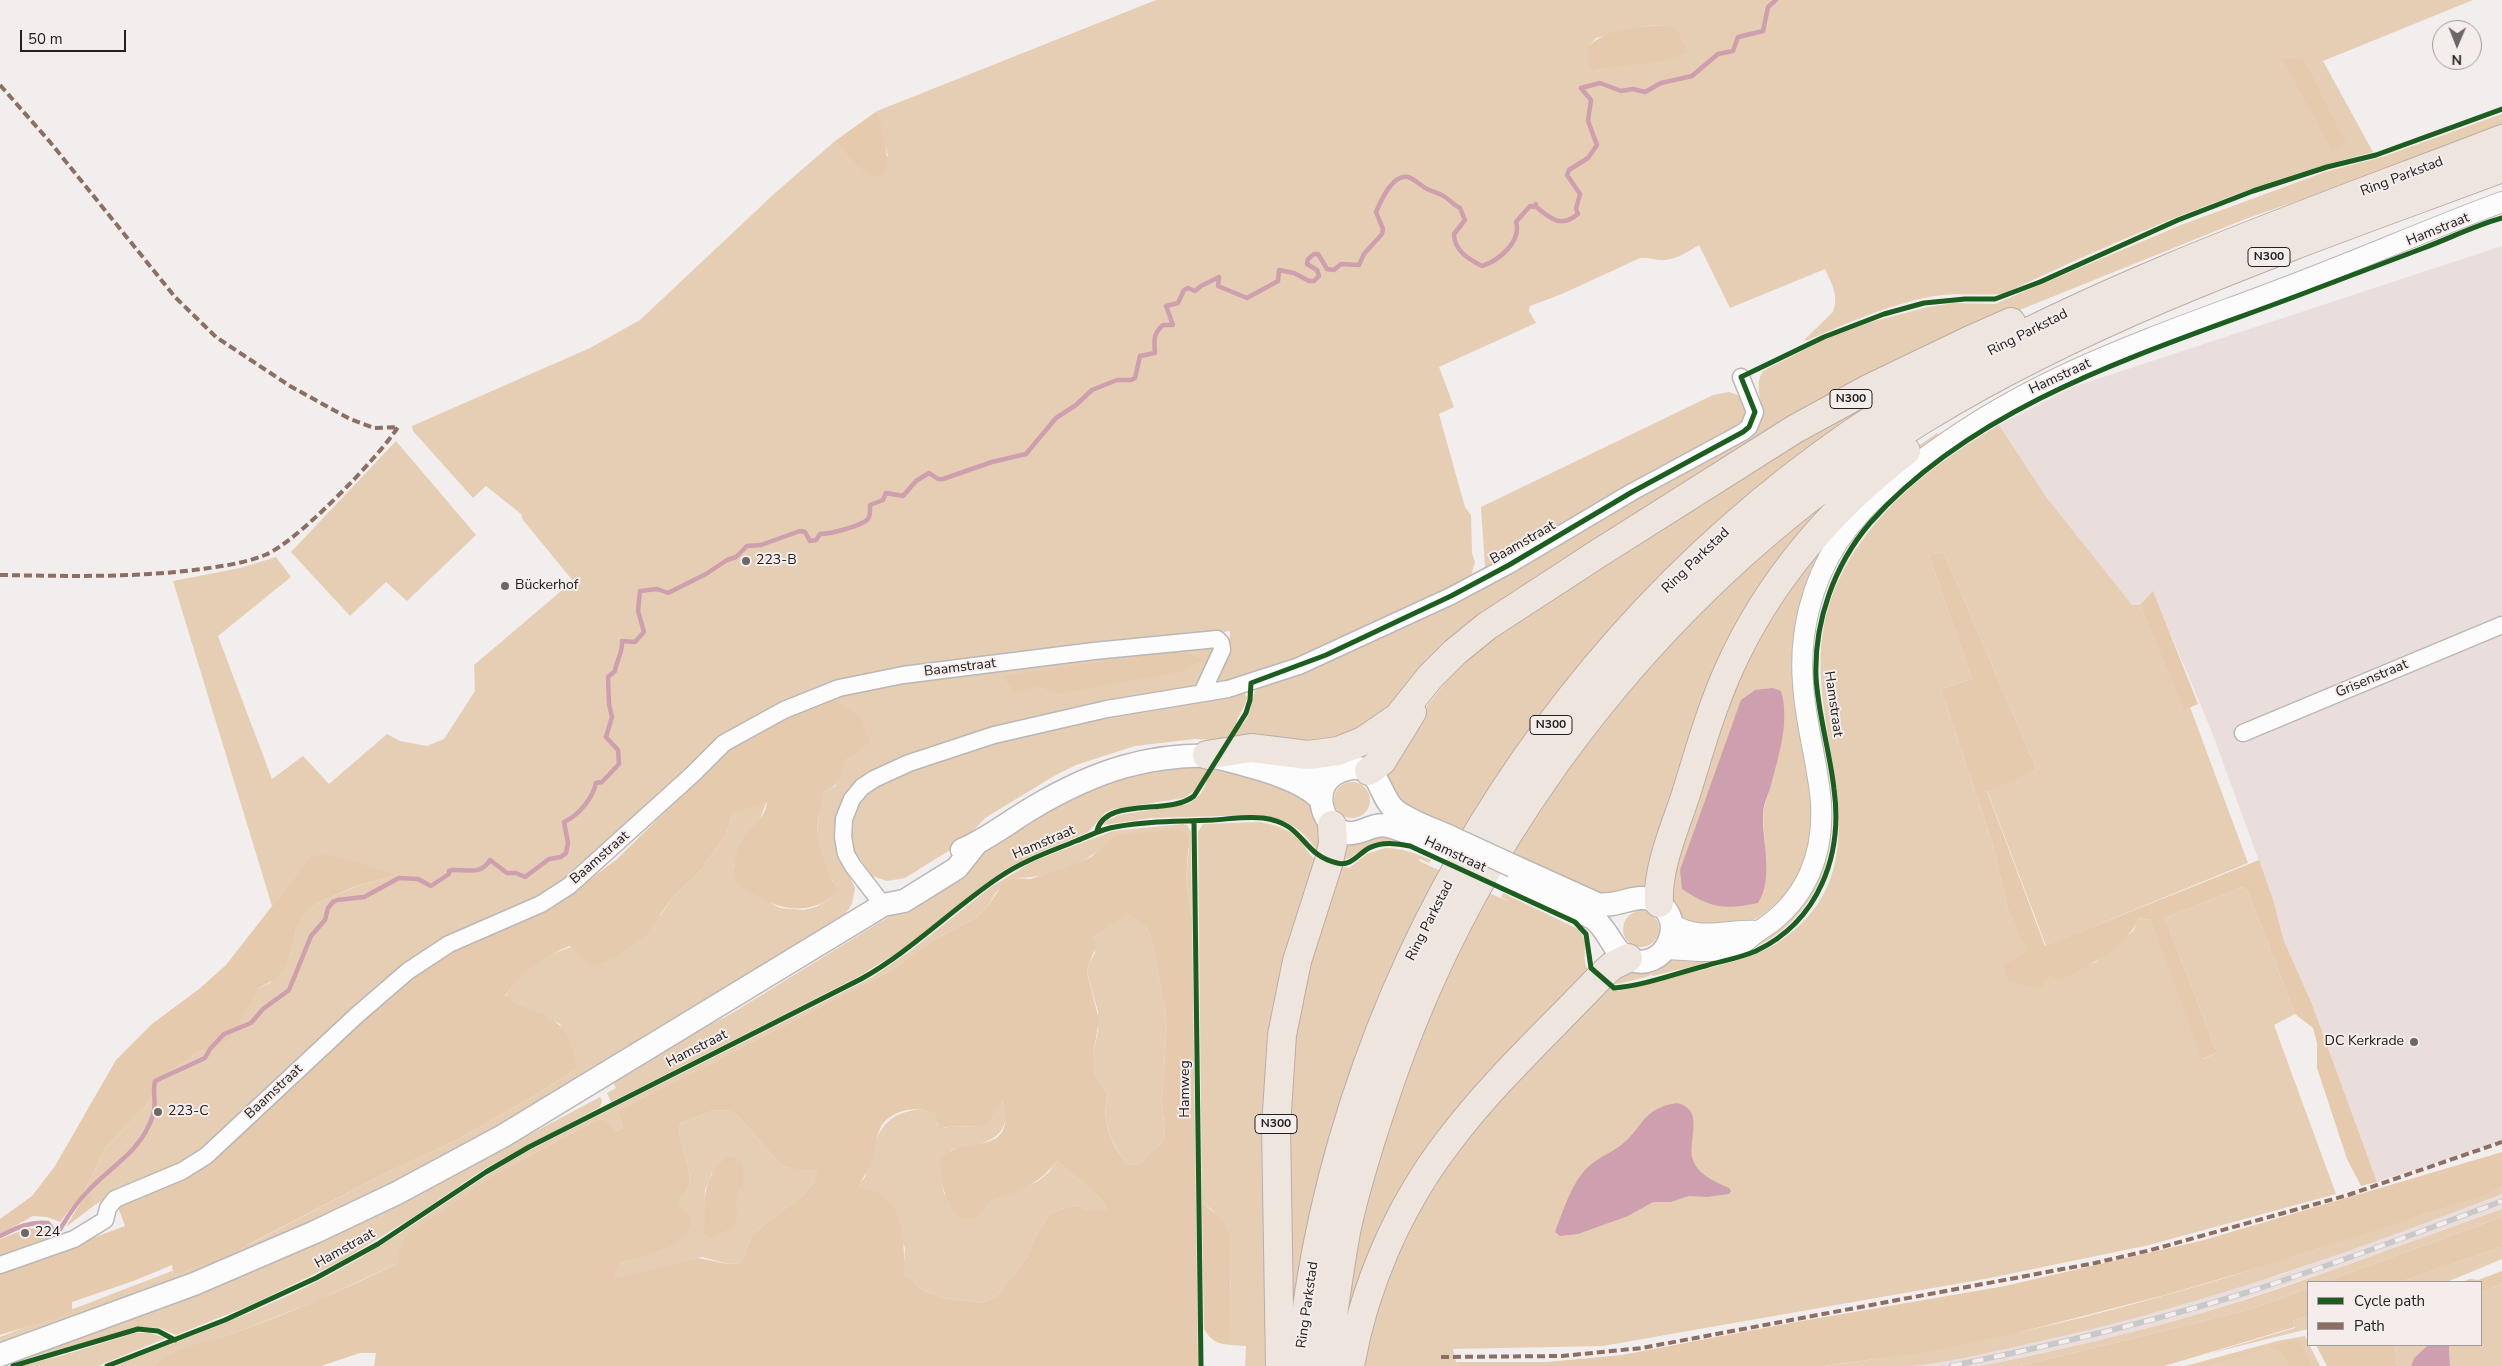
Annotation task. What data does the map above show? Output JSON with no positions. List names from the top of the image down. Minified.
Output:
{"streets":{"highway":["Ring Parkstad","N300"],"main road":["Hamstraat"],"street":["Baamstraat","Grisenstraat"],"cycle path":["Hamweg"]},"crossings":[["Ring Parkstad","N300"],["Hamstraat","N300"],["Hamstraat","Baamstraat"]],"places":["223-B","Bückerhof","DC Kerkrade","223-C","224"],"legend":["Cycle path","Path"],"scale_bar":"50 m","north":"bottom"}
